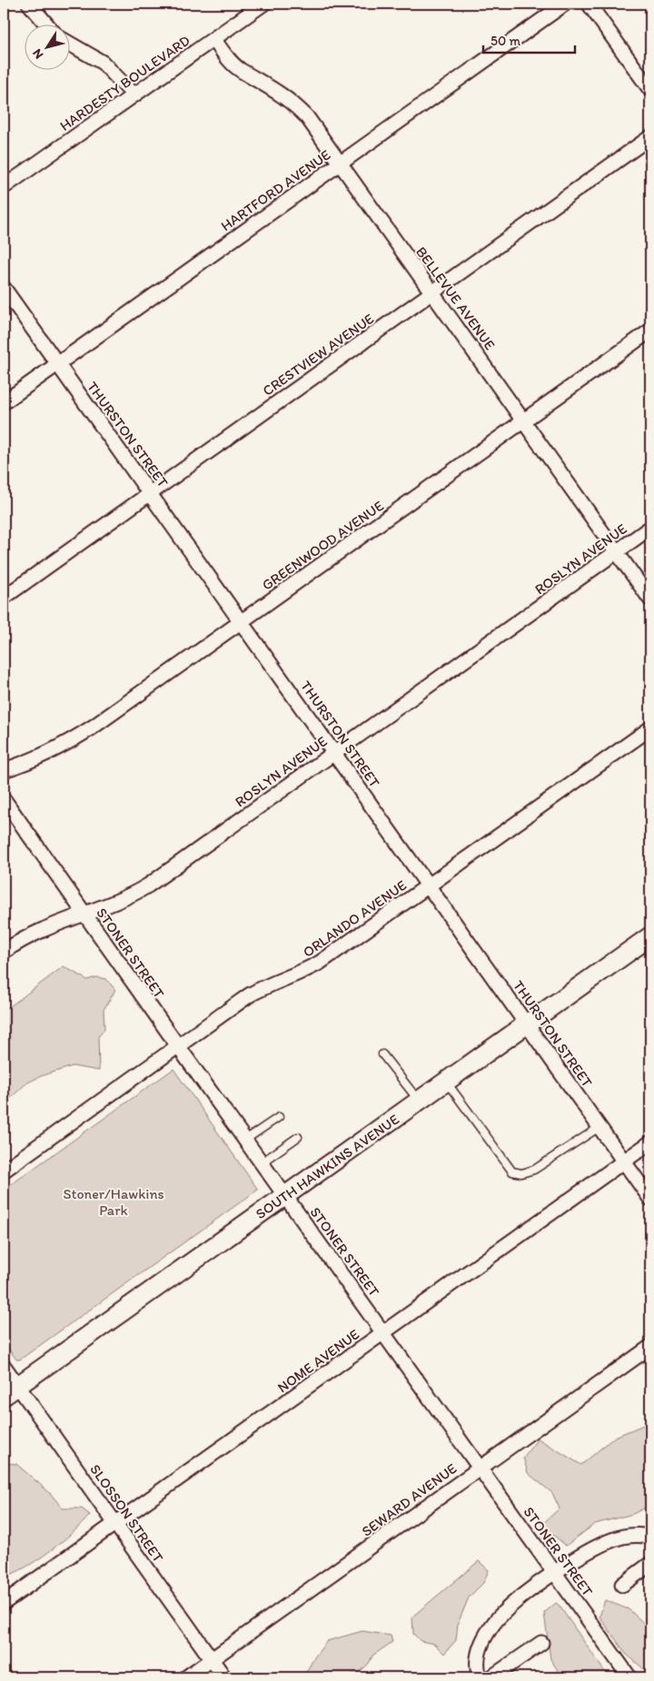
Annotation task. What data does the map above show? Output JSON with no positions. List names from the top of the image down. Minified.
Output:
{"streets":{"street":["HARDESTY BOULEVARD","HARTFORD AVENUE","BELLEVUE AVENUE","CRESTVIEW AVENUE","THURSTON STREET","GREENWOOD AVENUE","ROSLYN AVENUE","ORLANDO AVENUE","STONER STREET","SOUTH HAWKINS AVENUE","NOME AVENUE","SEWARD AVENUE","SLOSSON STREET"]},"crossings":[["HARDESTY BOULEVARD","BELLEVUE AVENUE"],["HARTFORD AVENUE","BELLEVUE AVENUE"],["HARTFORD AVENUE","THURSTON STREET"],["BELLEVUE AVENUE","CRESTVIEW AVENUE"],["BELLEVUE AVENUE","GREENWOOD AVENUE"],["BELLEVUE AVENUE","ROSLYN AVENUE"],["CRESTVIEW AVENUE","THURSTON STREET"],["THURSTON STREET","GREENWOOD AVENUE"],["THURSTON STREET","ROSLYN AVENUE"],["THURSTON STREET","ORLANDO AVENUE"],["THURSTON STREET","SOUTH HAWKINS AVENUE"],["THURSTON STREET","NOME AVENUE"],["ROSLYN AVENUE","STONER STREET"],["ORLANDO AVENUE","STONER STREET"],["STONER STREET","SOUTH HAWKINS AVENUE"],["STONER STREET","NOME AVENUE"],["STONER STREET","SEWARD AVENUE"],["SOUTH HAWKINS AVENUE","SLOSSON STREET"],["NOME AVENUE","SLOSSON STREET"],["SEWARD AVENUE","SLOSSON STREET"]],"parks":["Stoner/Hawkins Park"],"scale_bar":"50 m","north":"bottom left"}
